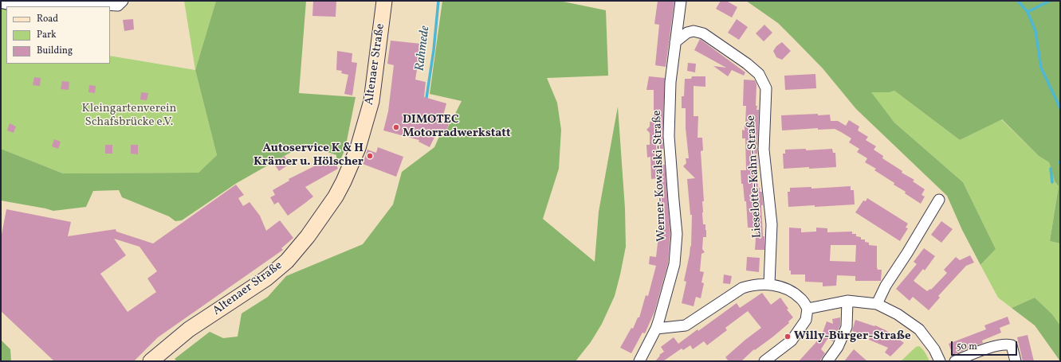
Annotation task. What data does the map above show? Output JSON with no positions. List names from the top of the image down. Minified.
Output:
{"streets":{"main road":["Altenaer Straße"],"street":["Werner-Kowalski-Straße","Lieselotte-Kahn-Straße"]},"crossings":[["Werner-Kowalski-Straße","Lieselotte-Kahn-Straße"]],"water":["Rahmede"],"parks":["Kleingartenverein Schafsbrücke e.V."],"places":["DIMOTEC Motorradwerkstatt","Autoservice K & H Krämer u. Hölscher","Willy-Bürger-Straße"],"legend":["Road","Park","Building"],"scale_bar":"50 m"}
